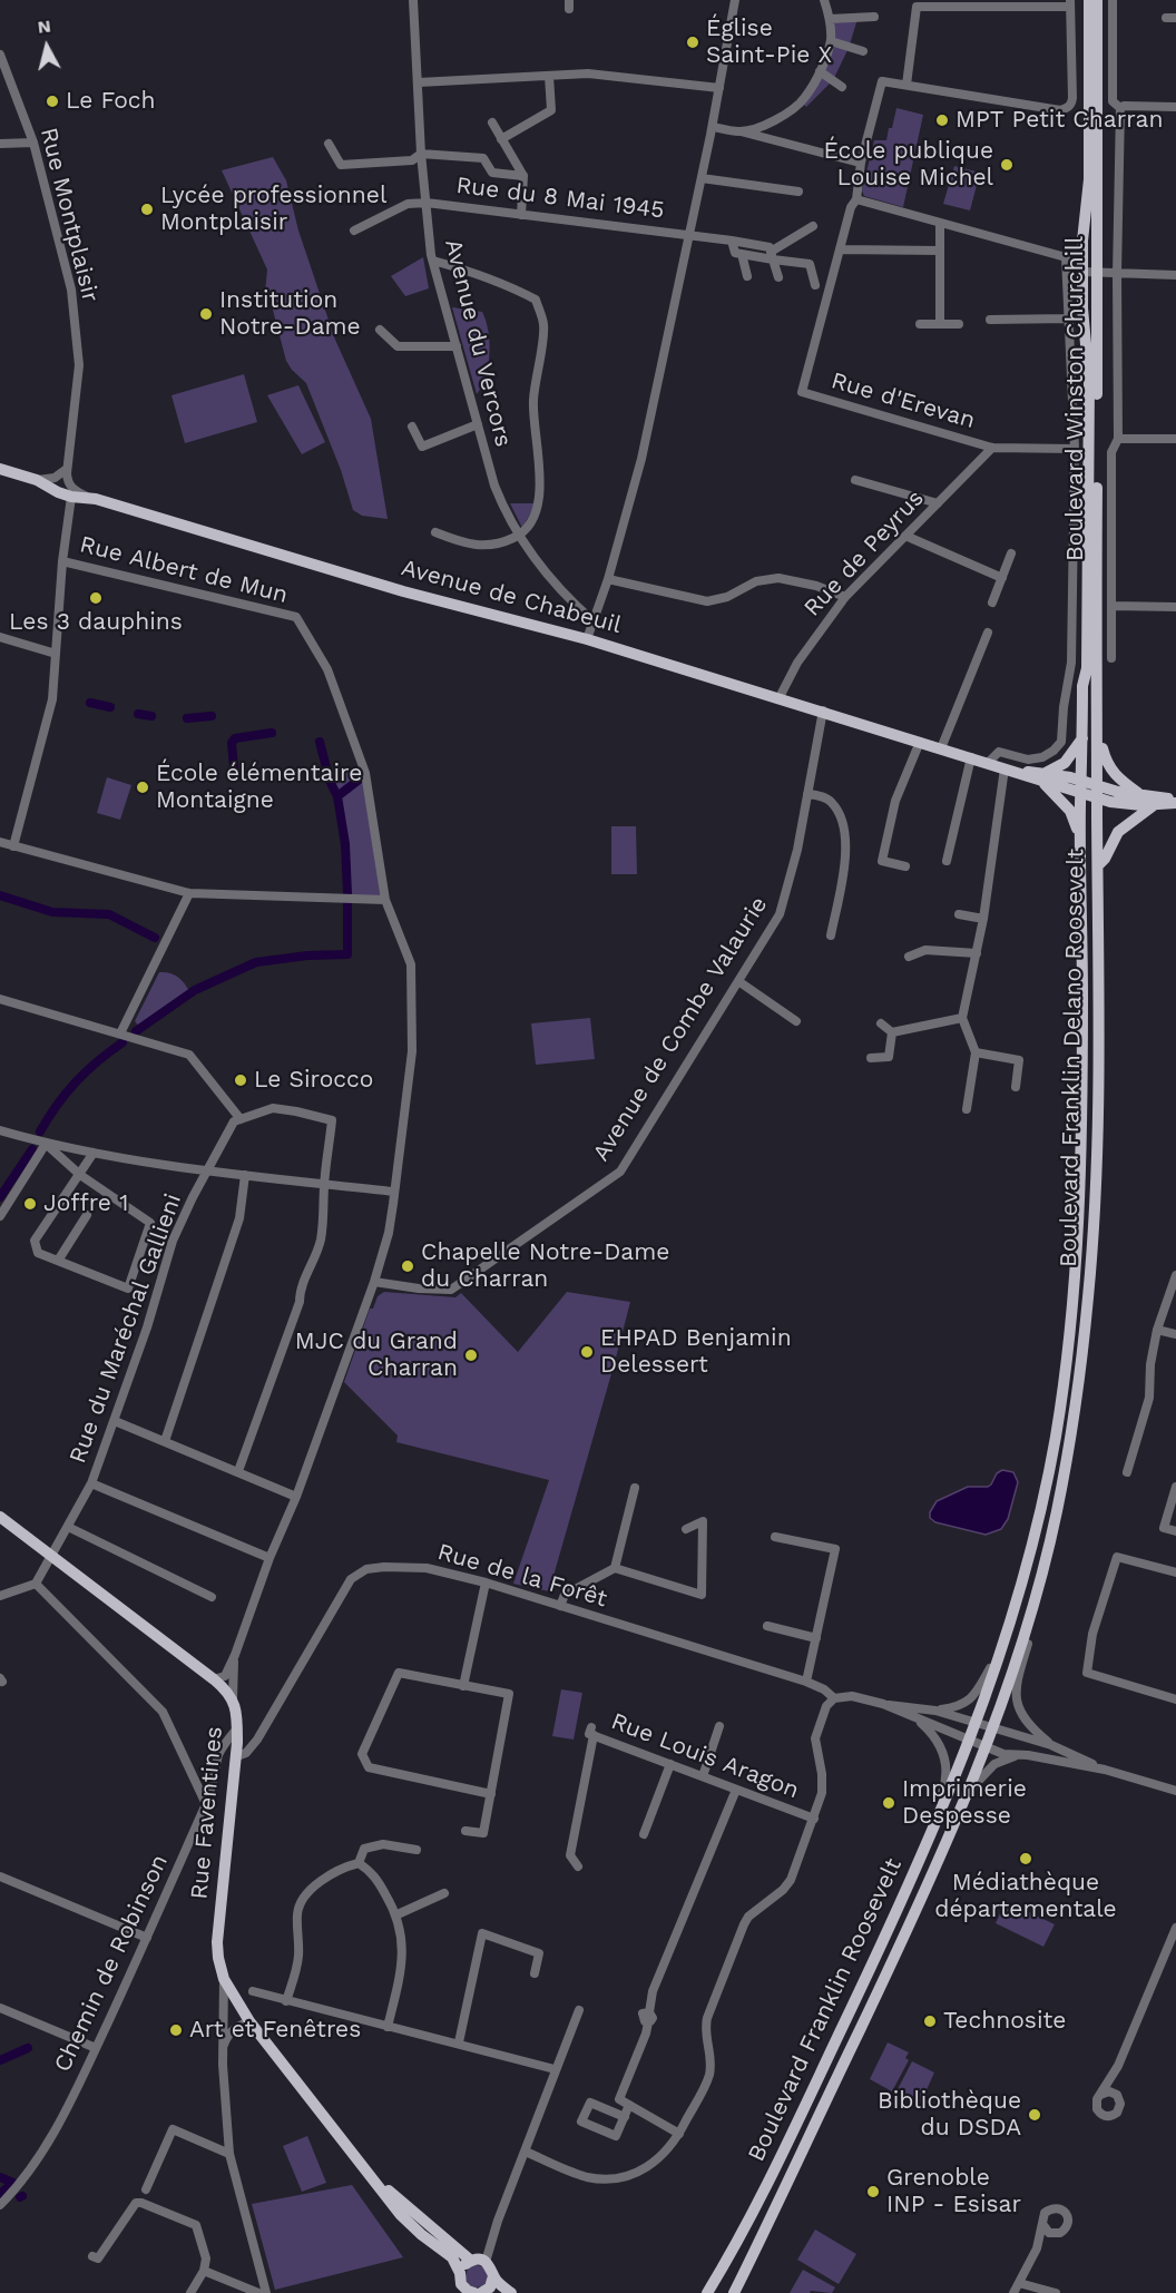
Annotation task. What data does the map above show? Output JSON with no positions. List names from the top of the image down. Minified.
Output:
{"streets":{"main road":["Boulevard Winston Churchill","Avenue de Chabeuil","Boulevard Franklin Delano Roosevelt","Rue Faventines","Boulevard Franklin Roosevelt"],"street":["Rue du 8 Mai 1945","Rue Montplaisir","Avenue du Vercors","Rue d'Erevan","Rue de Peyrus","Rue Albert de Mun","Avenue de Combe Valaurie","Rue du Maréchal Gallieni","Rue de la Forêt","Rue Louis Aragon","Chemin de Robinson"]},"crossings":[["Rue du 8 Mai 1945","Avenue du Vercors"],["Boulevard Winston Churchill","Avenue de Chabeuil"],["Boulevard Winston Churchill","Boulevard Franklin Delano Roosevelt"],["Rue d'Erevan","Rue de Peyrus"],["Rue de Peyrus","Avenue de Chabeuil"],["Avenue de Chabeuil","Avenue de Combe Valaurie"],["Avenue de Chabeuil","Boulevard Franklin Delano Roosevelt"],["Boulevard Franklin Delano Roosevelt","Rue de la Forêt"],["Boulevard Franklin Delano Roosevelt","Boulevard Franklin Roosevelt"],["Rue du Maréchal Gallieni","Rue Faventines"],["Rue de la Forêt","Rue Faventines"],["Rue de la Forêt","Boulevard Franklin Roosevelt"],["Rue Faventines","Chemin de Robinson"]],"places":["Église Saint-Pie X","Le Foch","MPT Petit Charran","École publique Louise Michel","Lycée professionnel Montplaisir","Institution Notre-Dame","Les 3 dauphins","École élémentaire Montaigne","Le Sirocco","Joffre 1","Chapelle Notre-Dame du Charran","EHPAD Benjamin Delessert","MJC du Grand Charran","Imprimerie Despesse","Médiathèque départementale","Technosite","Art et Fenêtres","Bibliothèque du DSDA","Grenoble INP - Esisar"],"north":"top"}
